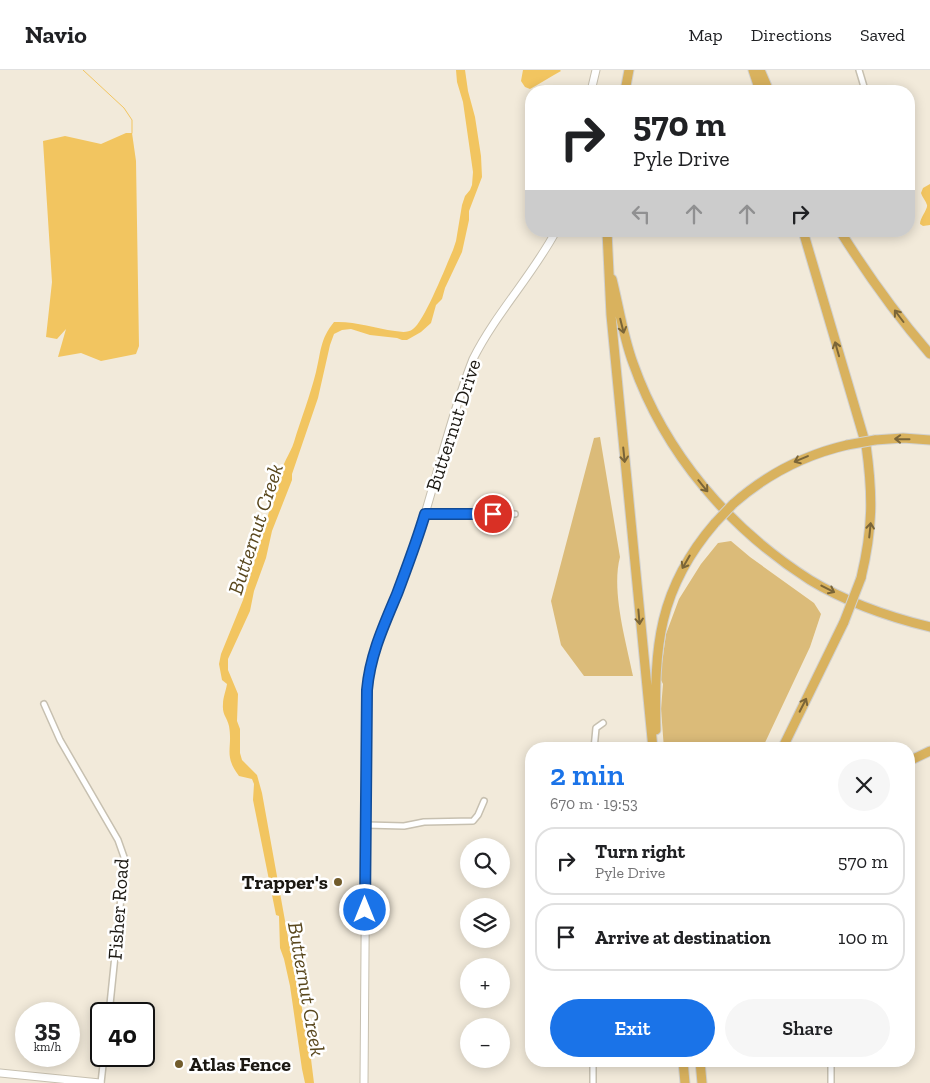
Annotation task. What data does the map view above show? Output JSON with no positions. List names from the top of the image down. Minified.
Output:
{"streets":{"street":["Butternut Drive","Fisher Road"]},"water":["Butternut Creek"],"places":["Trapper's","Atlas Fence"],"page":{"header":"Navio","nav":["Map","Directions","Saved"],"turn":["570 m","Pyle Drive"],"heading":["2 min","670 m · 19:53"],"list":[{"name":"Turn right","note":"Pyle Drive","value":"570 m"},{"name":"Arrive at destination","value":"100 m"}],"map_buttons":["+","−"],"buttons":["Exit","Share"],"speed":"35 km/h","limit":"40"}}
